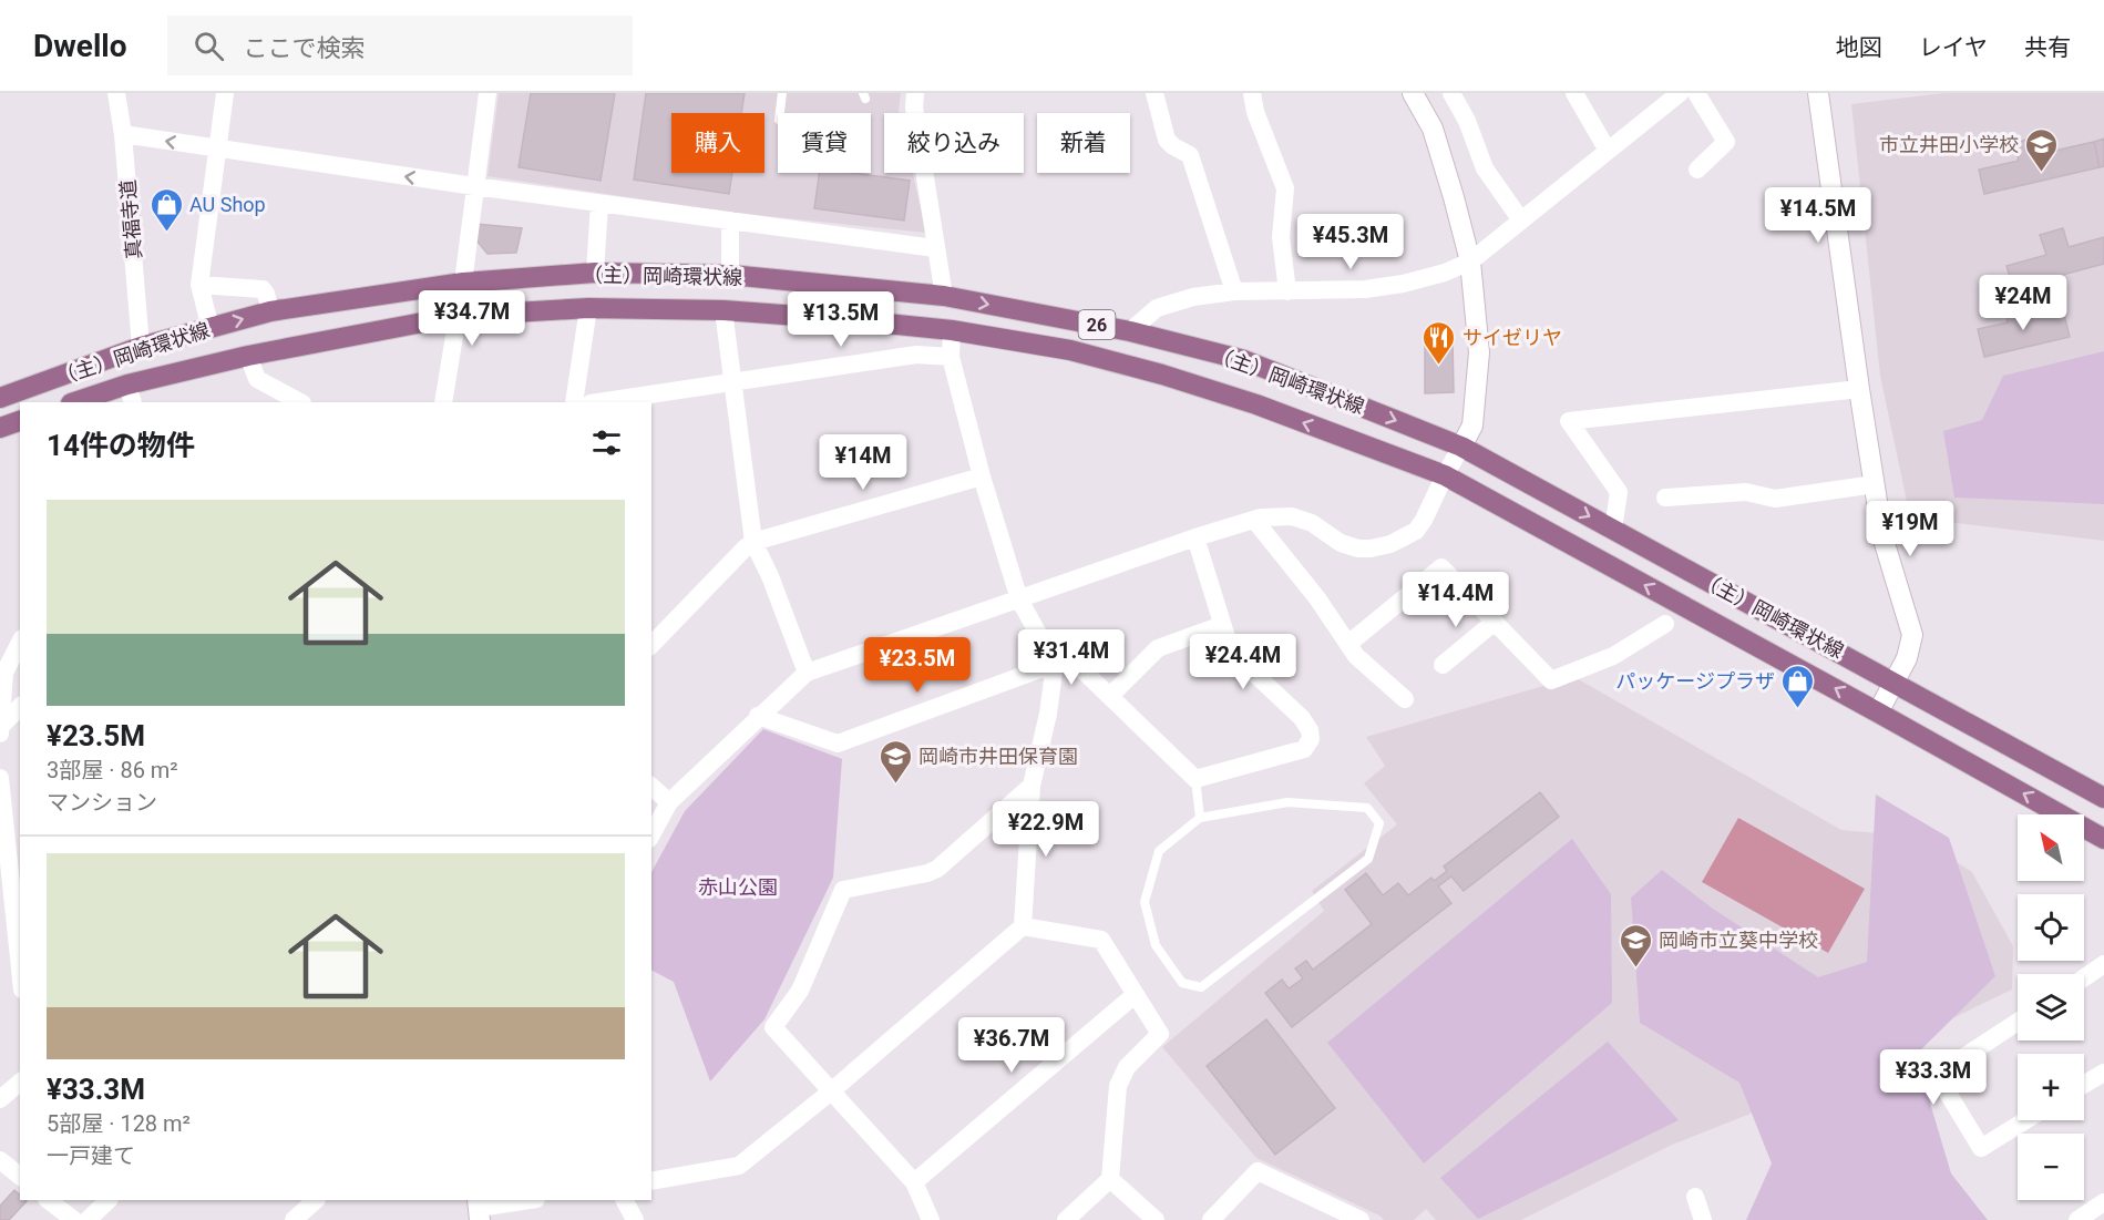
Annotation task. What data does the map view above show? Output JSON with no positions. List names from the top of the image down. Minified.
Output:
{"streets":{"main road":["（主）岡崎環状線","26"],"street":["真福寺道"]},"crossings":[["真福寺道","（主）岡崎環状線"]],"parks":["赤山公園"],"places":{"school or university":["市立井田小学校","岡崎市井田保育園","岡崎市立葵中学校"],"shop":["AU Shop","パッケージプラザ"],"restaurant":["サイゼリヤ"]},"north":"top left","page":{"header":"Dwello","search":"ここで検索","nav":["地図","レイヤ","共有"],"chip":["購入","賃貸","絞り込み","新着"],"price":["¥14.5M","¥45.3M","¥24M","¥34.7M","¥13.5M","¥14M","¥19M","¥14.4M","¥31.4M","¥24.4M","¥23.5M","¥22.9M","¥36.7M","¥33.3M"],"heading":"14件の物件","list":[{"name":"¥23.5M","note":"3部屋 · 86 m² · マンション"},{"name":"¥33.3M","note":"5部屋 · 128 m² · 一戸建て"}],"map_buttons":["+","−"]}}
